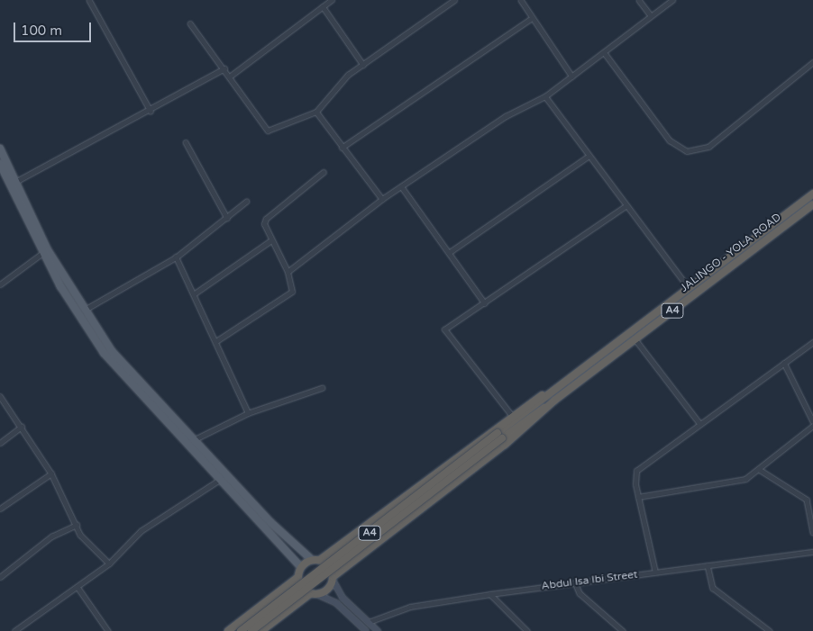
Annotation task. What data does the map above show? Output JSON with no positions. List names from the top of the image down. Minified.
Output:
{"streets":{"highway":["JALINGO - YOLA ROAD","A4"],"street":["Abdul Isa Ibi Street"]},"crossings":[["JALINGO - YOLA ROAD","A4"]],"scale_bar":"100 m"}
